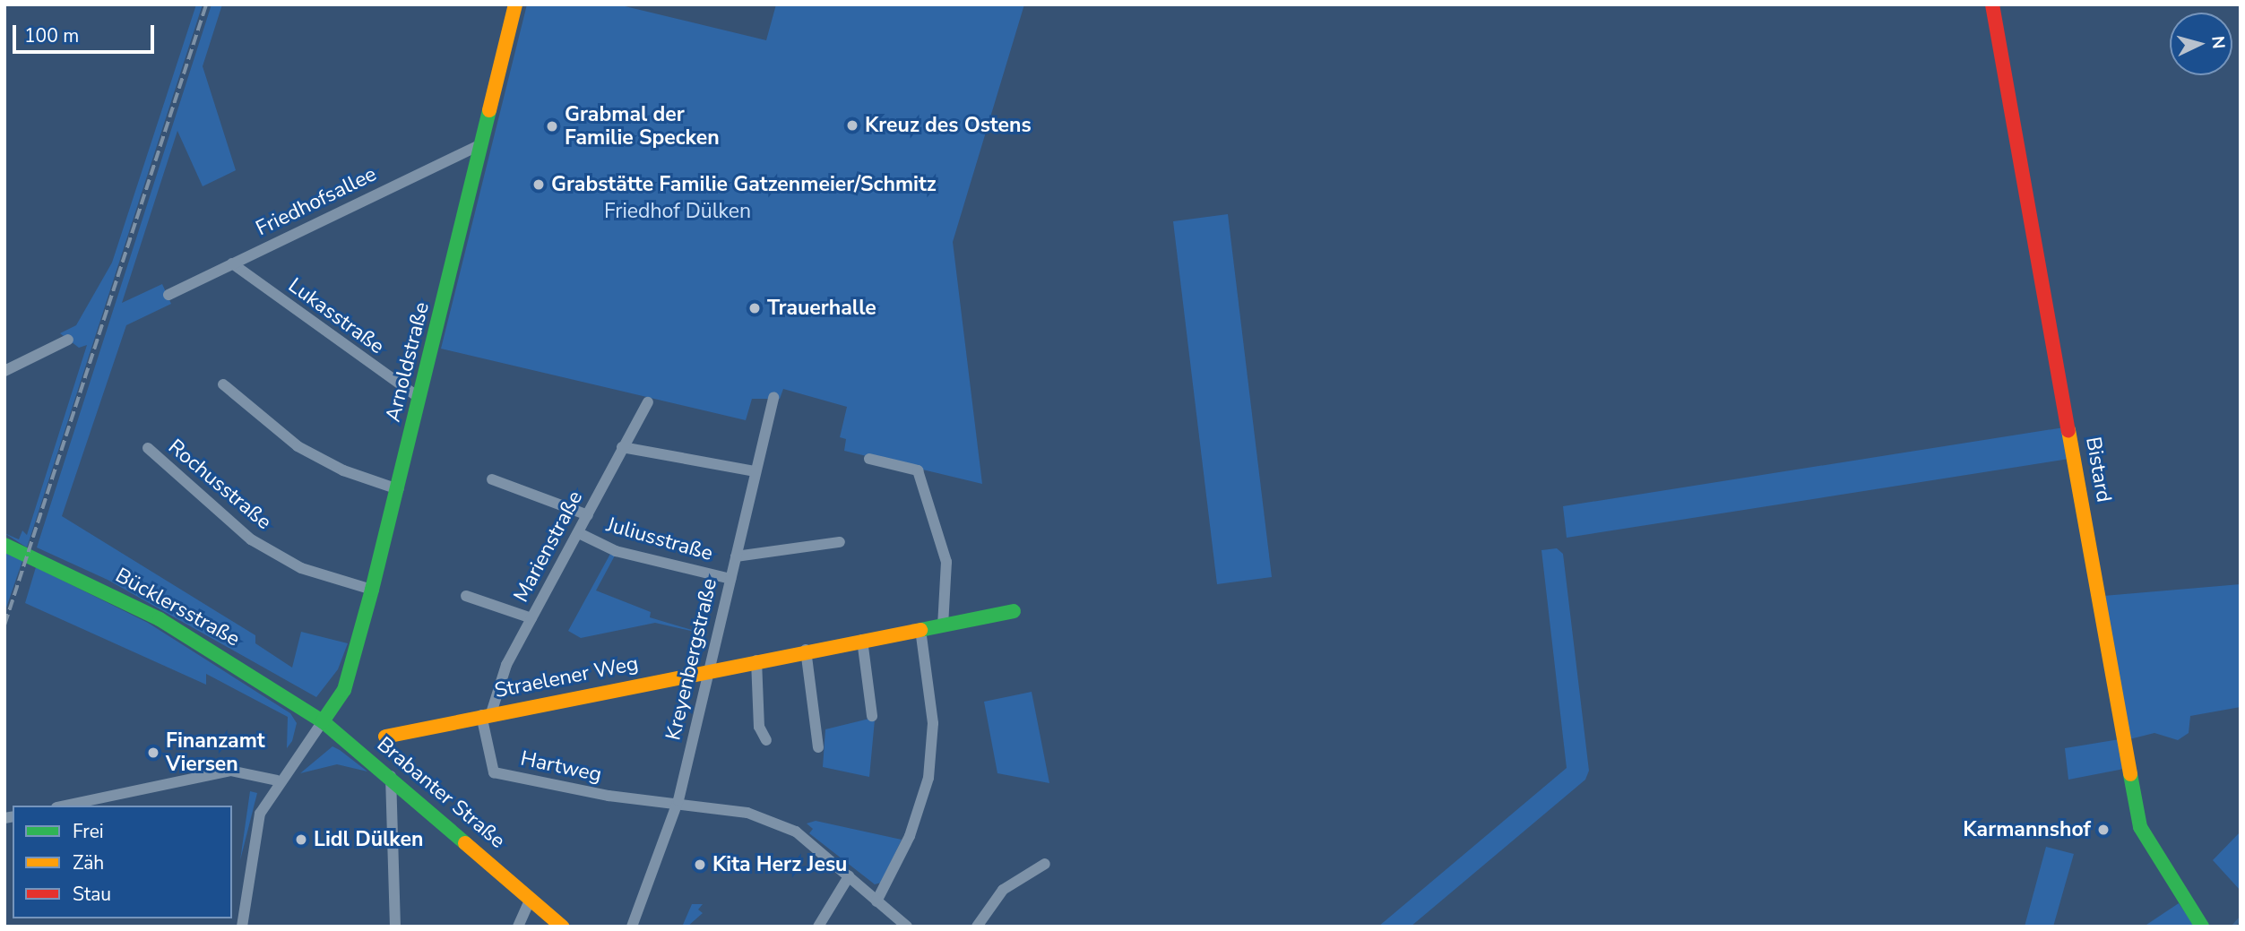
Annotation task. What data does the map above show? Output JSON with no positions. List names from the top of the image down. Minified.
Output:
{"streets":{"street":["Friedhofsallee","Lukasstraße","Arnoldstraße","Bistard","Rochusstraße","Juliusstraße","Marienstraße","Bücklersstraße","Kreyenbergstraße","Straelener Weg","Hartweg","Brabanter Straße"]},"crossings":[["Friedhofsallee","Lukasstraße"],["Friedhofsallee","Arnoldstraße"],["Lukasstraße","Arnoldstraße"],["Arnoldstraße","Rochusstraße"],["Arnoldstraße","Bücklersstraße"],["Arnoldstraße","Brabanter Straße"],["Juliusstraße","Marienstraße"],["Juliusstraße","Kreyenbergstraße"],["Marienstraße","Straelener Weg"],["Marienstraße","Hartweg"],["Bücklersstraße","Brabanter Straße"],["Kreyenbergstraße","Straelener Weg"],["Kreyenbergstraße","Hartweg"],["Straelener Weg","Hartweg"]],"parks":["Friedhof Dülken"],"places":["Kreuz des Ostens","Grabmal der Familie Specken","Grabstätte Familie Gatzenmeier/Schmitz","Trauerhalle","Finanzamt Viersen","Karmannshof","Lidl Dülken","Kita Herz Jesu"],"legend":["Frei","Zäh","Stau"],"scale_bar":"100 m","north":"right"}
